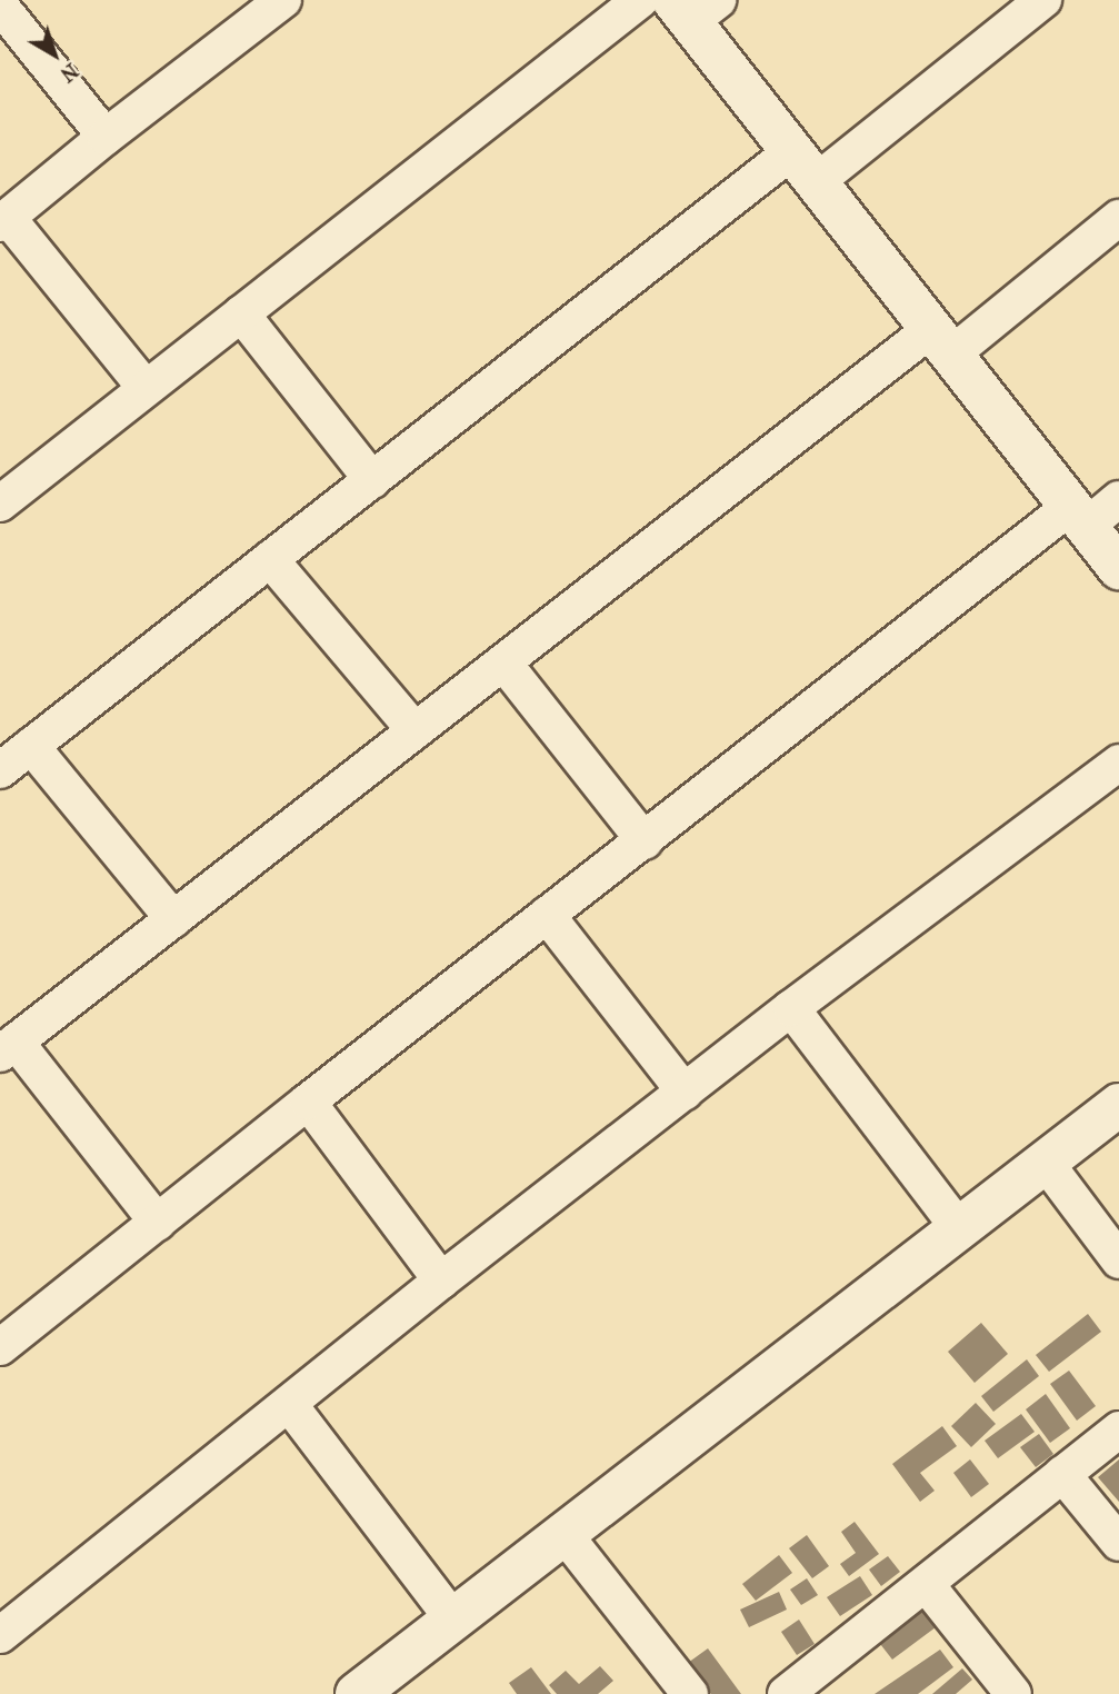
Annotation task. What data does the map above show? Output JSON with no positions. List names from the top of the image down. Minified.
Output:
{"north":"bottom right"}
